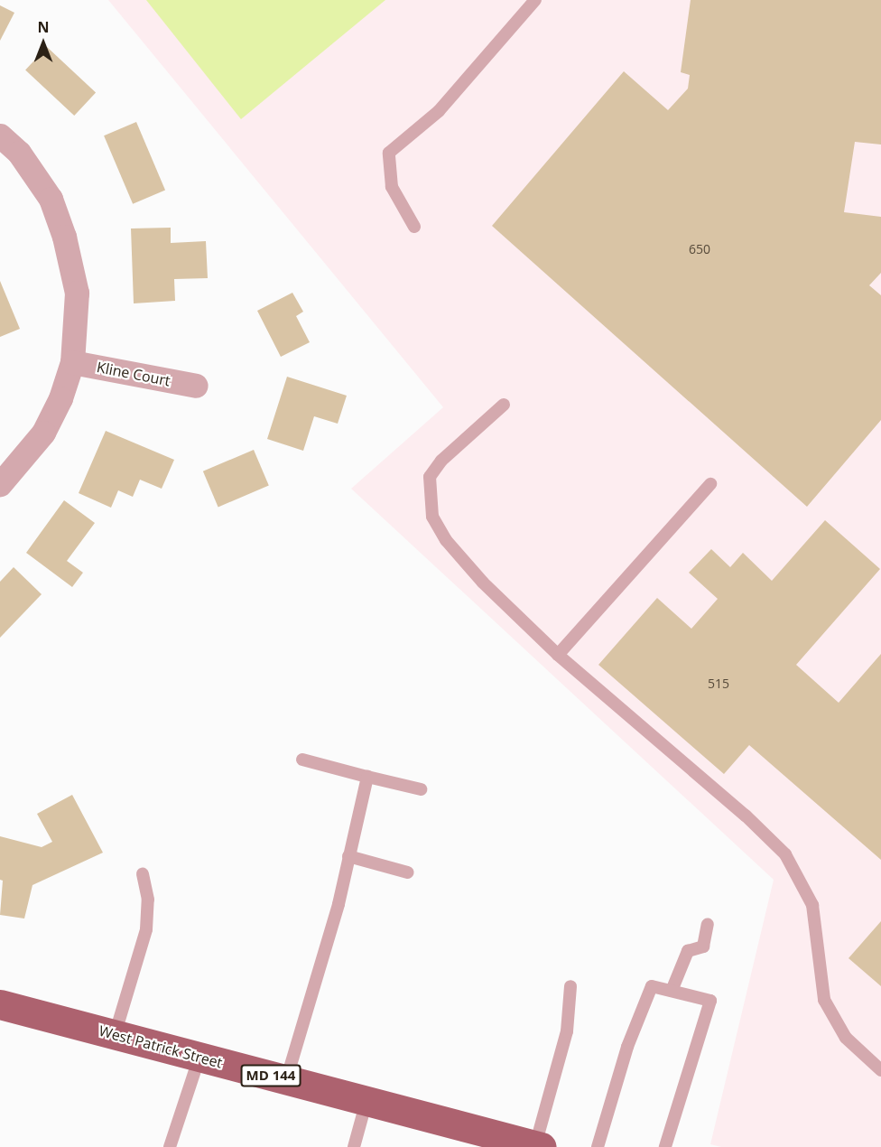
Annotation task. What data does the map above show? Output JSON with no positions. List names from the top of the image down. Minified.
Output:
{"streets":{"main road":["West Patrick Street","MD 144"],"street":["Kline Court"]},"house_numbers":["650","515"],"north":"top"}
